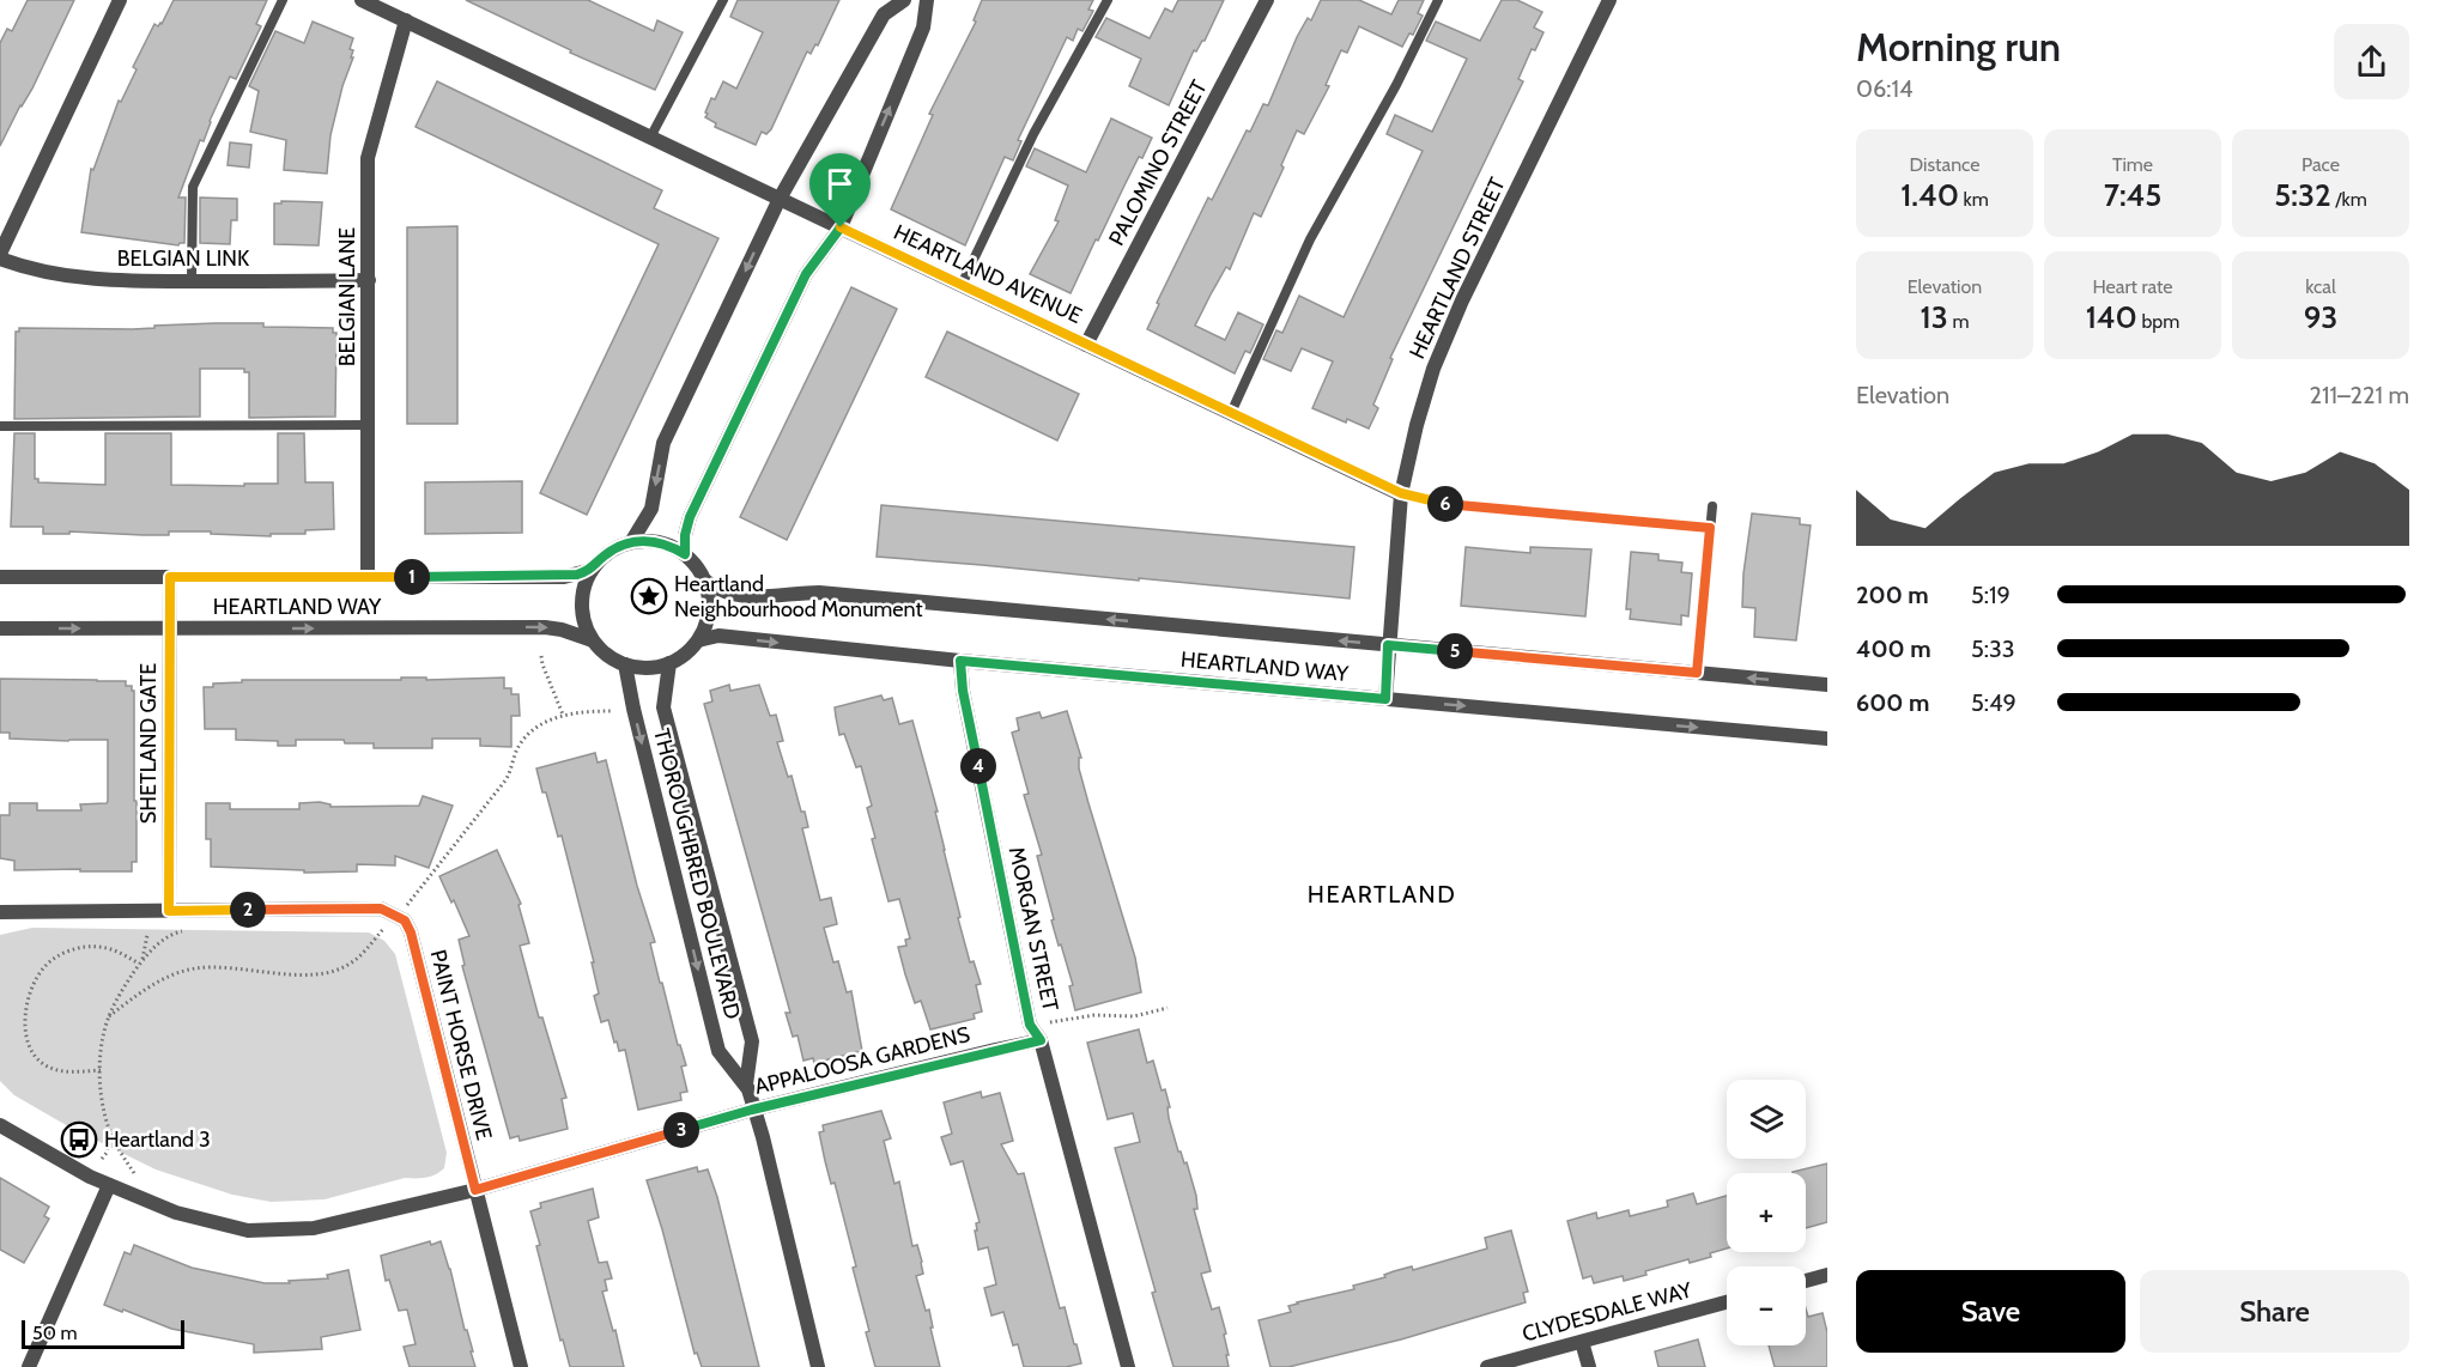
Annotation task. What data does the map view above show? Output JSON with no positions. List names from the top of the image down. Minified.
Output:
{"streets":{"street":["PALOMINO STREET","BELGIAN LINK","HEARTLAND STREET","HEARTLAND AVENUE","BELGIAN LANE","HEARTLAND WAY","SHETLAND GATE","THOROUGHBRED BOULEVARD","MORGAN STREET","PAINT HORSE DRIVE","APPALOOSA GARDENS","CLYDESDALE WAY"]},"crossings":[["PALOMINO STREET","HEARTLAND AVENUE"],["BELGIAN LINK","BELGIAN LANE"],["HEARTLAND STREET","HEARTLAND AVENUE"],["HEARTLAND STREET","HEARTLAND WAY"],["HEARTLAND AVENUE","BELGIAN LANE"],["BELGIAN LANE","HEARTLAND WAY"],["HEARTLAND WAY","SHETLAND GATE"],["HEARTLAND WAY","THOROUGHBRED BOULEVARD"],["HEARTLAND WAY","MORGAN STREET"],["SHETLAND GATE","PAINT HORSE DRIVE"],["THOROUGHBRED BOULEVARD","APPALOOSA GARDENS"],["MORGAN STREET","APPALOOSA GARDENS"],["PAINT HORSE DRIVE","APPALOOSA GARDENS"]],"districts":["HEARTLAND"],"places":{"place":["Heartland Neighbourhood Monument"],"bus stop":["Heartland 3"]},"scale_bar":"50 m","page":{"heading":["Morning run","06:14"],"stats":[["Distance","1.40 km"],["Time","7:45"],["Pace","5:32 /km"],["Elevation","13 m"],["Heart rate","140 bpm"],["kcal","93"]],"chart":["Elevation","211–221 m"],"pins":["6","1","5","4","2","3"],"list":[{"name":"200 m","note":"5:19"},{"name":"400 m","note":"5:33"},{"name":"600 m","note":"5:49"}],"map_buttons":["+","−"],"buttons":["Save","Share"],"scale":"50 m"}}
